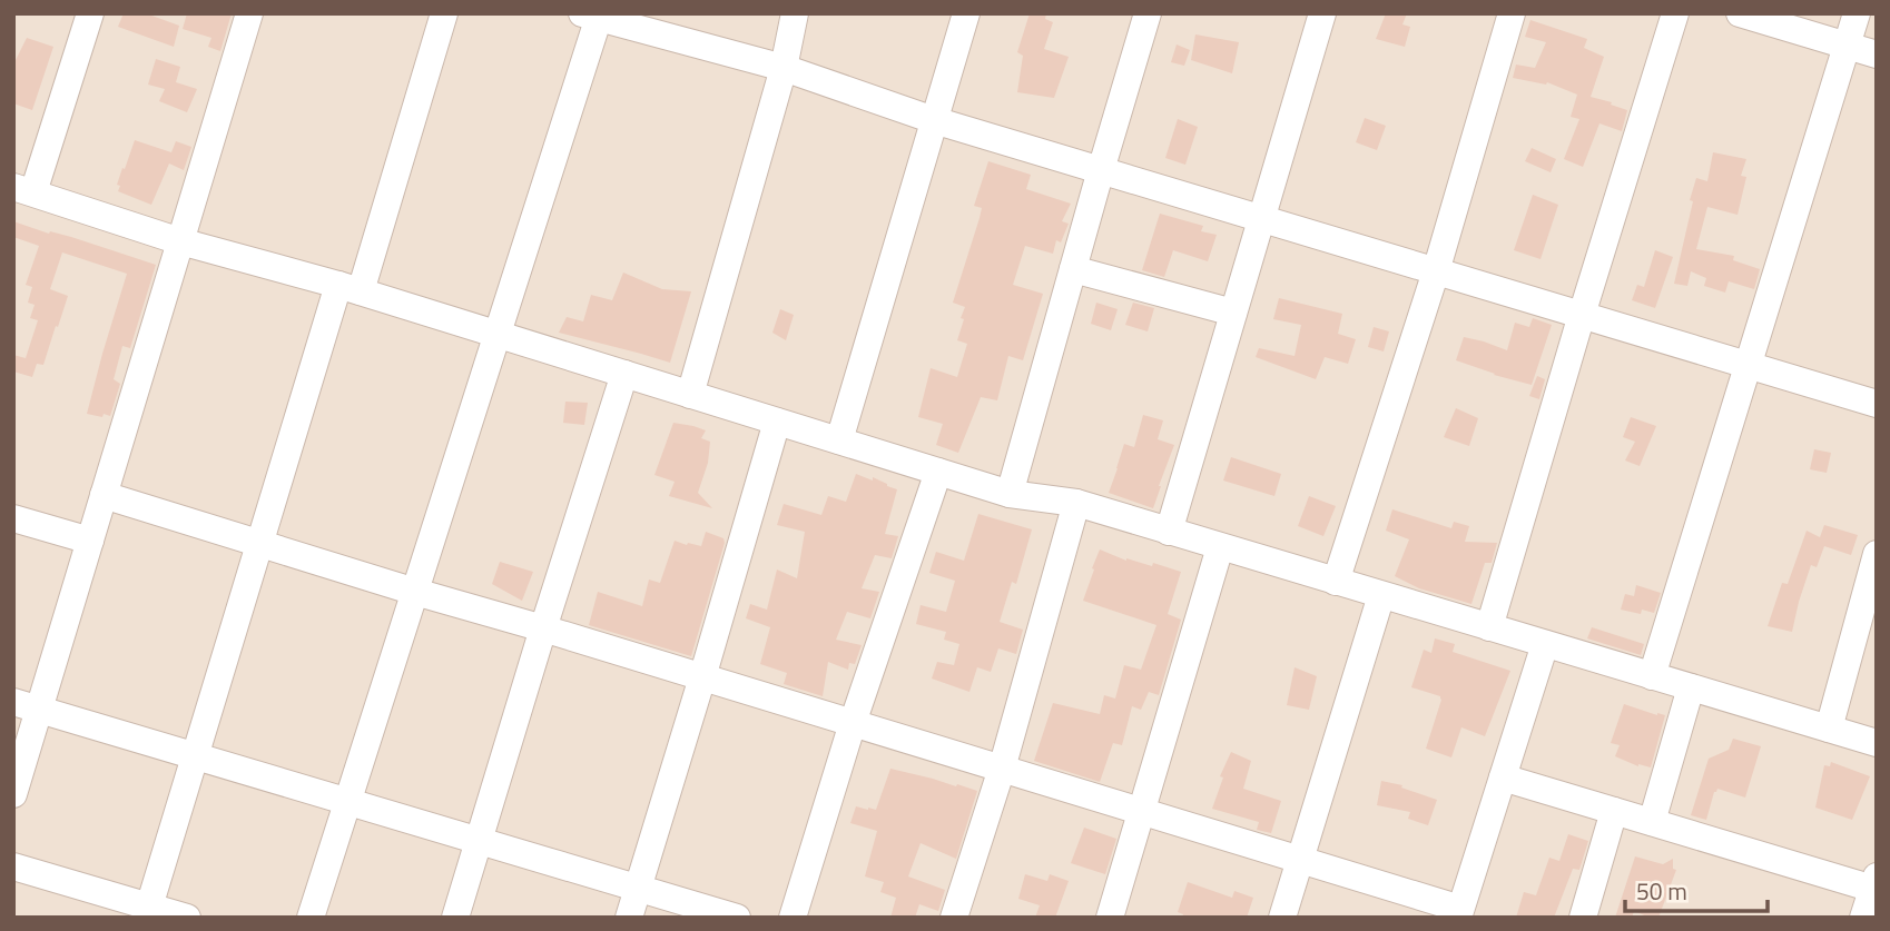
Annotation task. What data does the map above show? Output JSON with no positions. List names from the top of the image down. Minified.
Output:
{"scale_bar":"50 m"}
